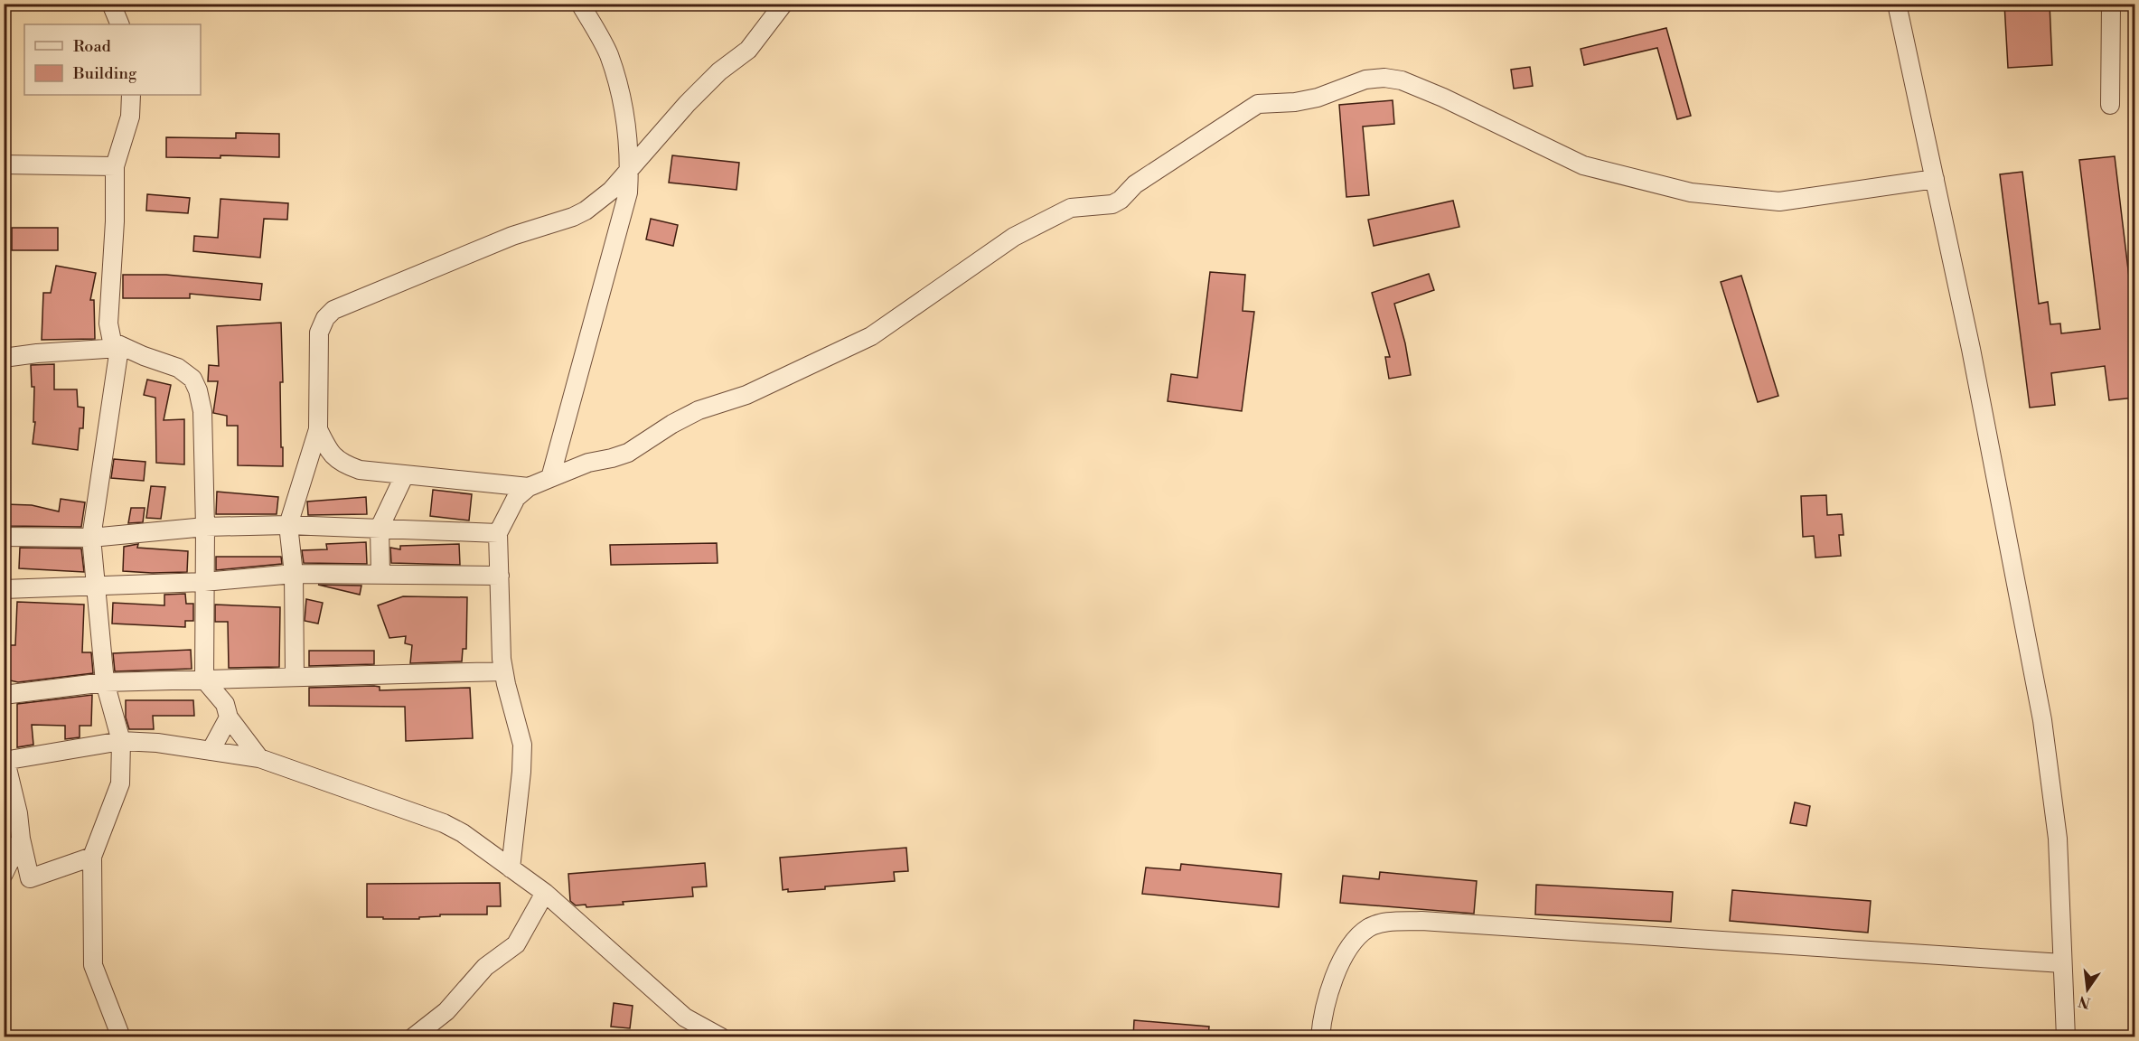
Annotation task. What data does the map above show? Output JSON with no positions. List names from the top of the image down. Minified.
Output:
{"legend":["Road","Building"],"north":"bottom"}
